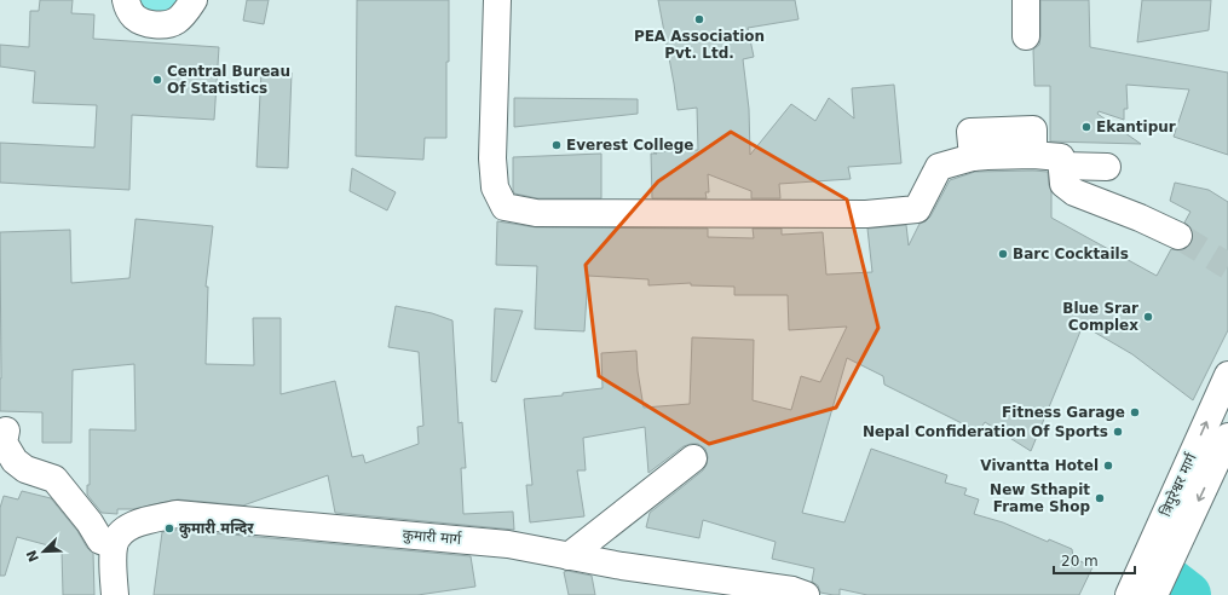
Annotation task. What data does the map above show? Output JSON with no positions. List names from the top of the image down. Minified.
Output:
{"streets":{"main road":["त्रिपुरेश्वर मार्ग","कुमारी मार्ग"]},"places":["PEA Association Pvt. Ltd.","Central Bureau Of Statistics","Ekantipur","Everest College","Barc Cocktails","Blue Srar Complex","Fitness Garage","Nepal Confideration Of Sports","Vivantta Hotel","New Sthapit Frame Shop","कुमारी मन्दिर"],"scale_bar":"20 m","north":"bottom left"}
